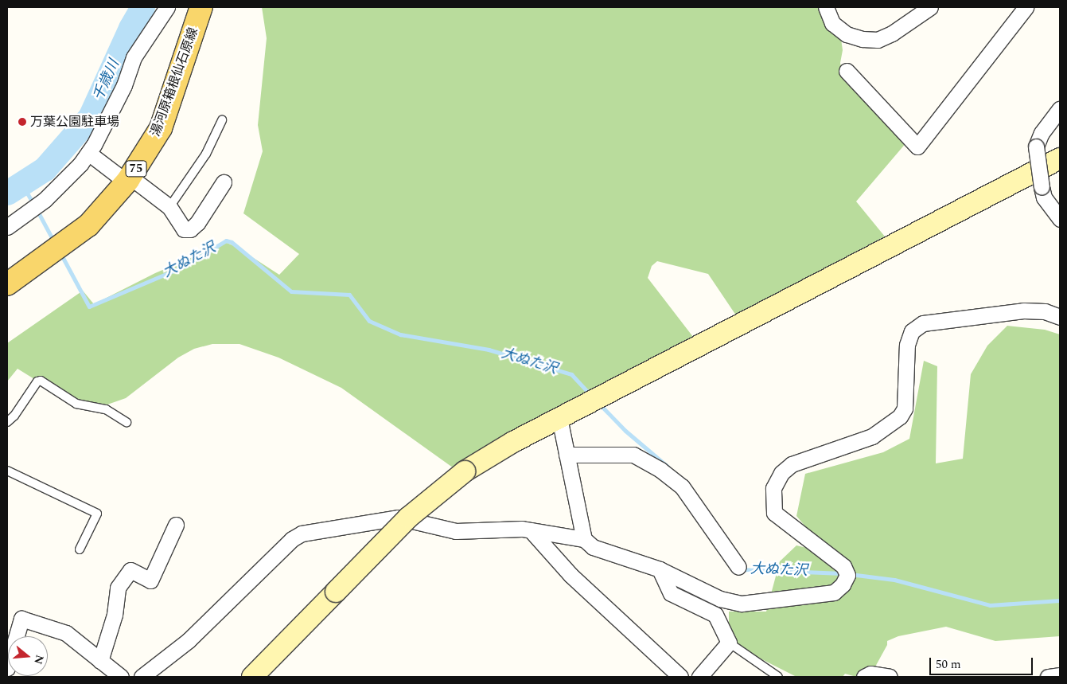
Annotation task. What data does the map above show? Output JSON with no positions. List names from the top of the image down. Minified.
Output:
{"streets":{"main road":["湯河原箱根仙石原線","75"]},"water":["千歳川","大ぬた沢"],"places":["万葉公園駐車場"],"scale_bar":"50 m","north":"right"}
